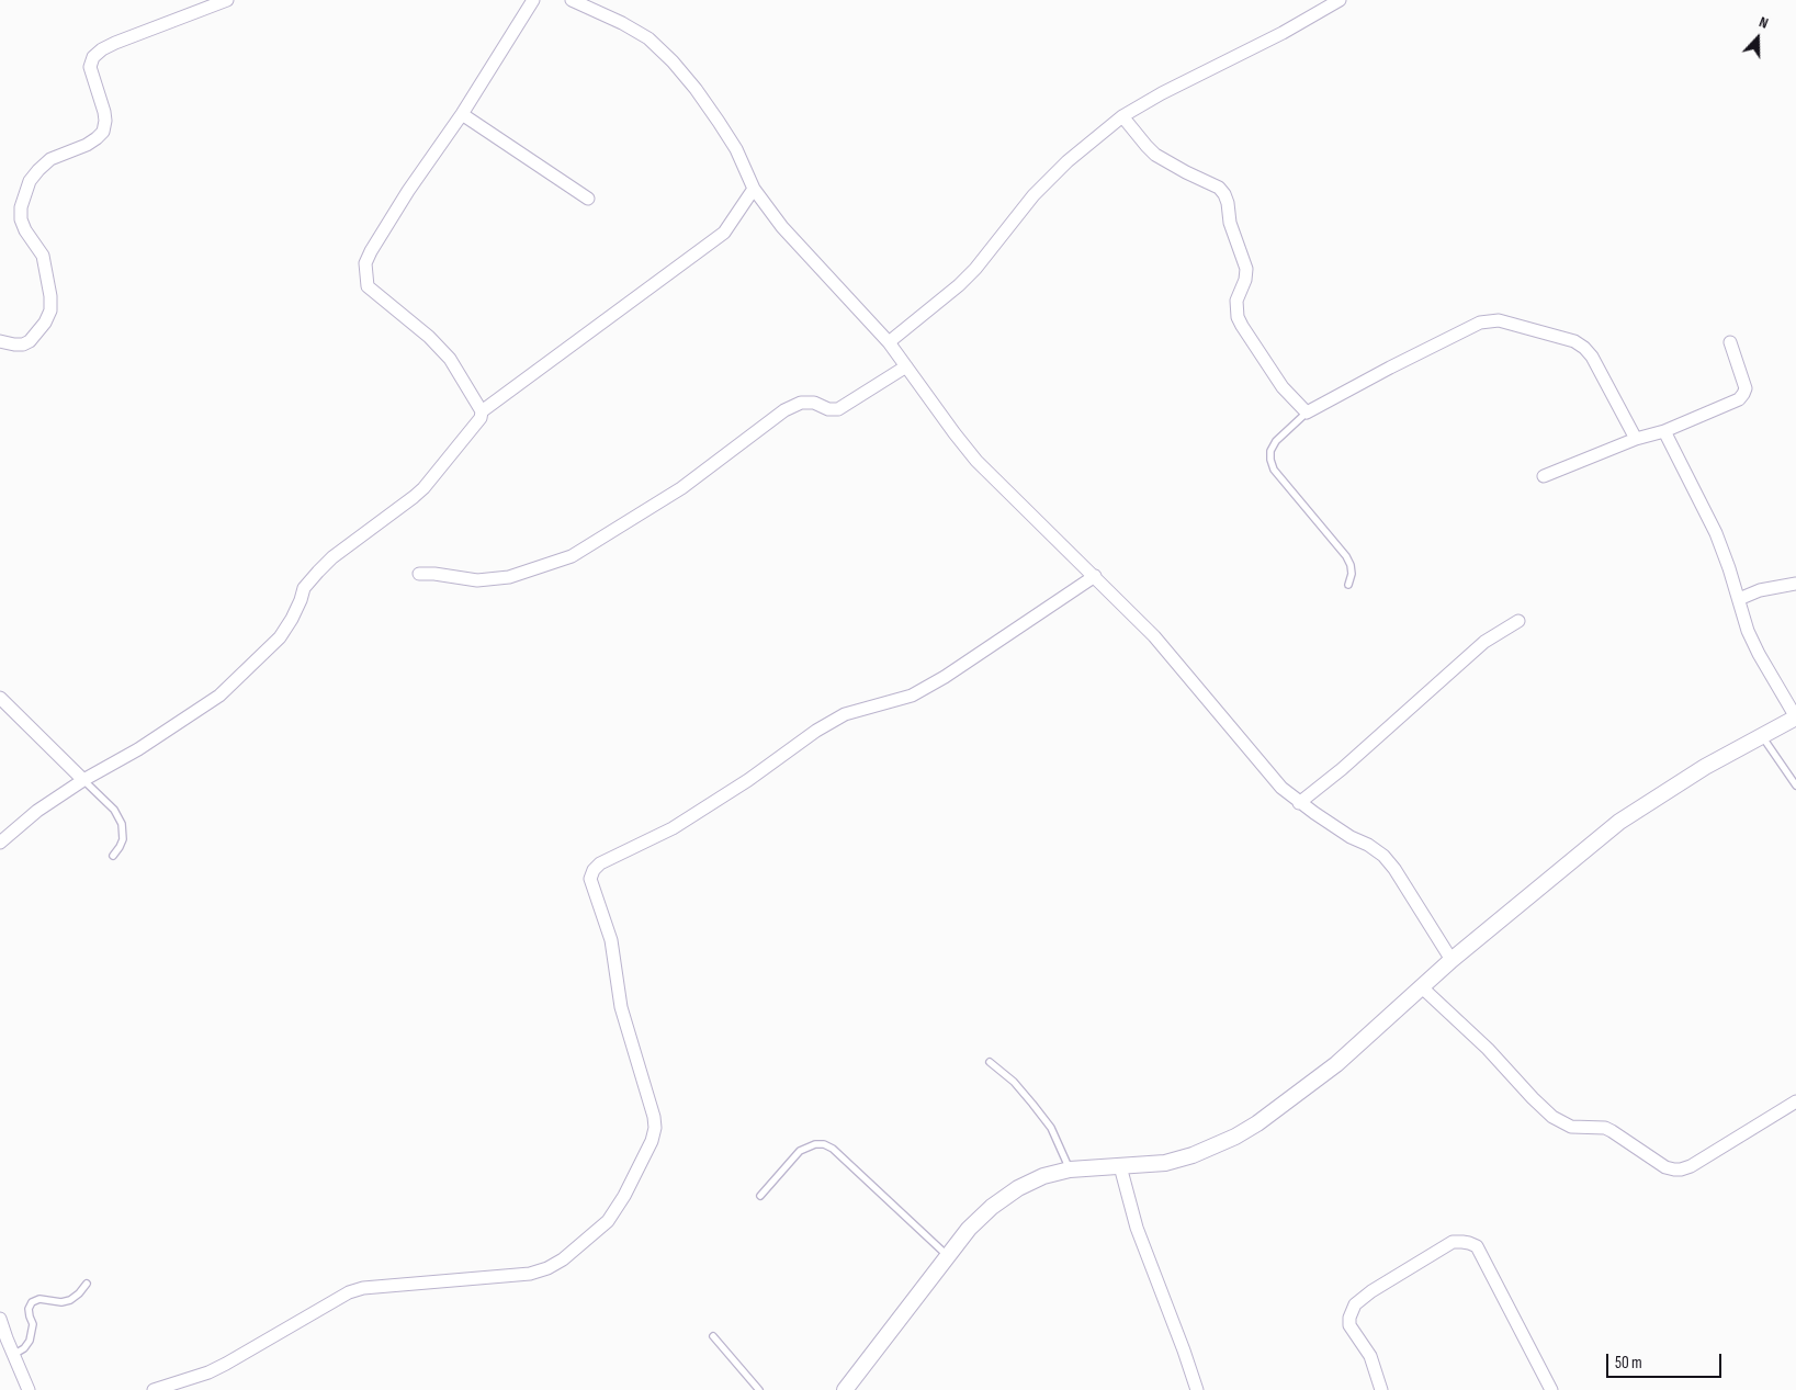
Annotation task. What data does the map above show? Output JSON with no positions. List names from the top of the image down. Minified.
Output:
{"scale_bar":"50 m","north":"top"}
